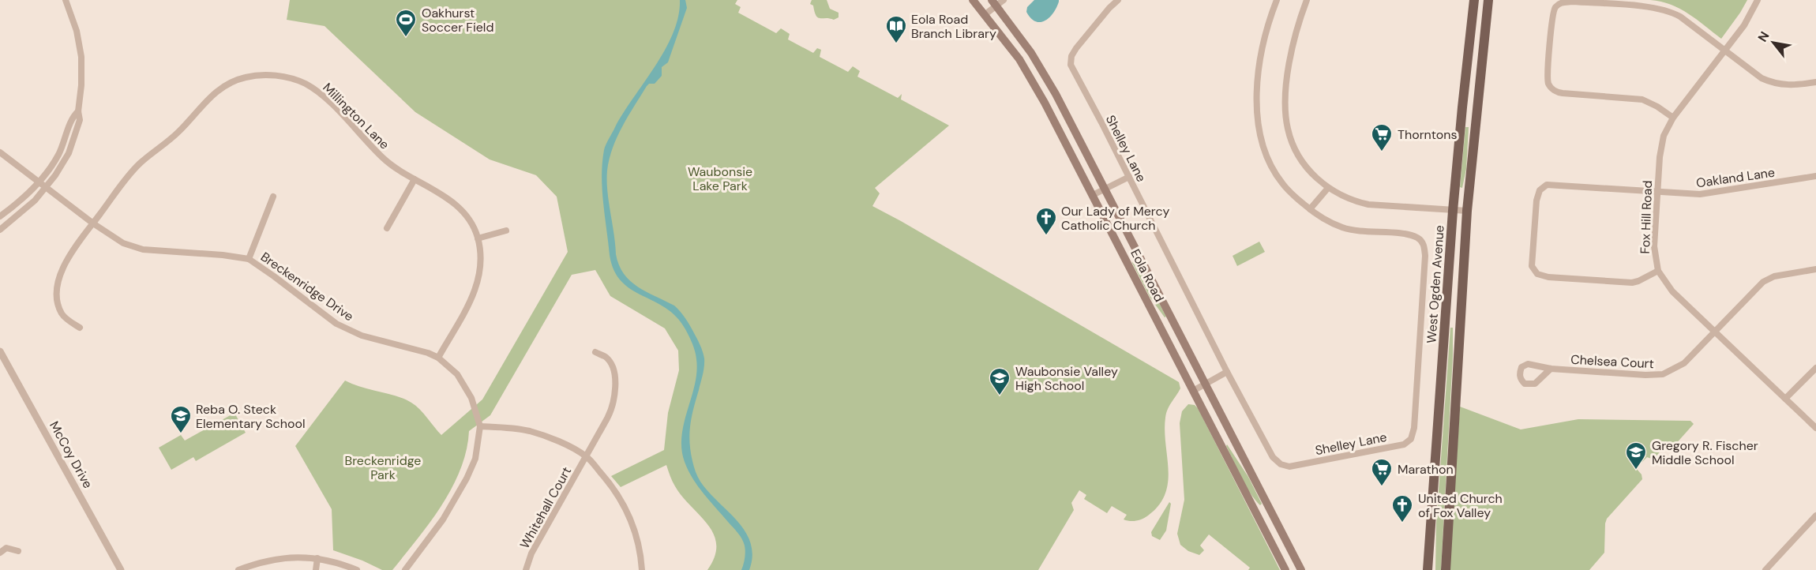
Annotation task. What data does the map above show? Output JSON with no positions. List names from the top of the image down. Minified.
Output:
{"streets":{"main road":["Eola Road","West Ogden Avenue"],"street":["Millington Lane","Shelley Lane","Oakland Lane","Fox Hill Road","Breckenridge Drive","Chelsea Court","McCoy Drive","Whitehall Court"]},"crossings":[["Millington Lane","Breckenridge Drive"],["Oakland Lane","Fox Hill Road"],["Fox Hill Road","Chelsea Court"]],"parks":["Waubonsie Lake Park","Breckenridge Park"],"places":{"sports":["Oakhurst Soccer Field"],"library":["Eola Road Branch Library"],"supermarket":["Thorntons","Marathon"],"church":["Our Lady of Mercy Catholic Church","United Church of Fox Valley"],"school or university":["Waubonsie Valley High School","Reba O. Steck Elementary School","Gregory R. Fischer Middle School"]},"north":"top left"}
